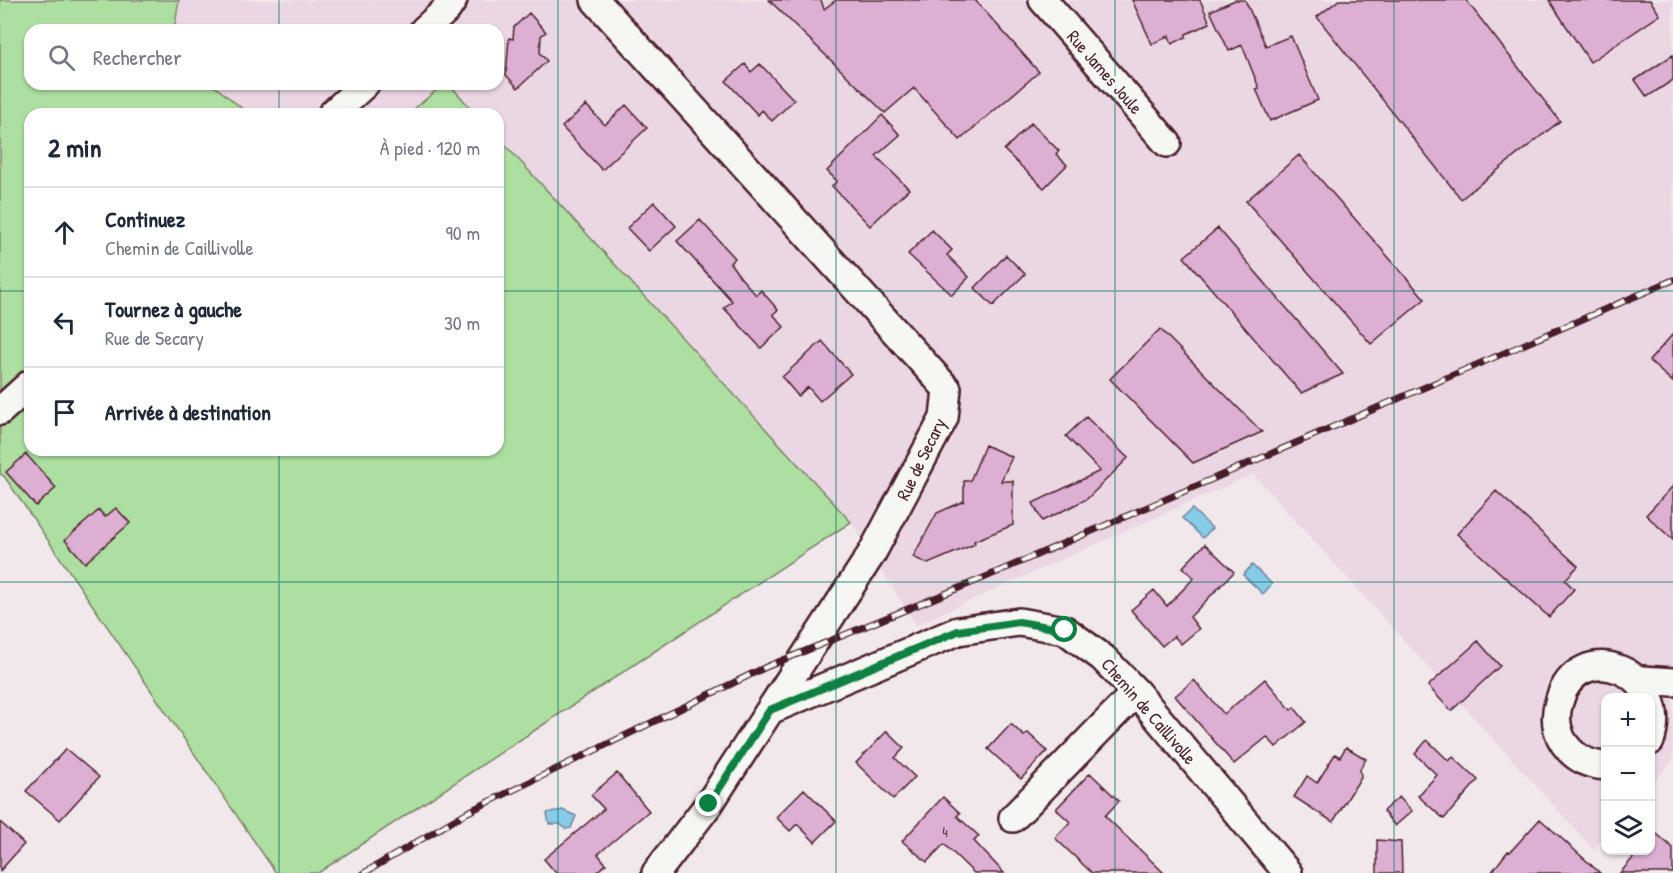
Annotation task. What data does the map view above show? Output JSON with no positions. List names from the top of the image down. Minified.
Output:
{"streets":{"street":["Rue James Joule","Rue de Secary","Chemin de Caillivolle"]},"crossings":[["Rue de Secary","Chemin de Caillivolle"]],"house_numbers":["4"],"page":{"search":"Rechercher","heading":["2 min","À pied · 120 m"],"list":[["Continuez","Chemin de Caillivolle","90 m"],["Tournez à gauche","Rue de Secary","30 m"],"Arrivée à destination"],"map_buttons":["+","−"]}}
